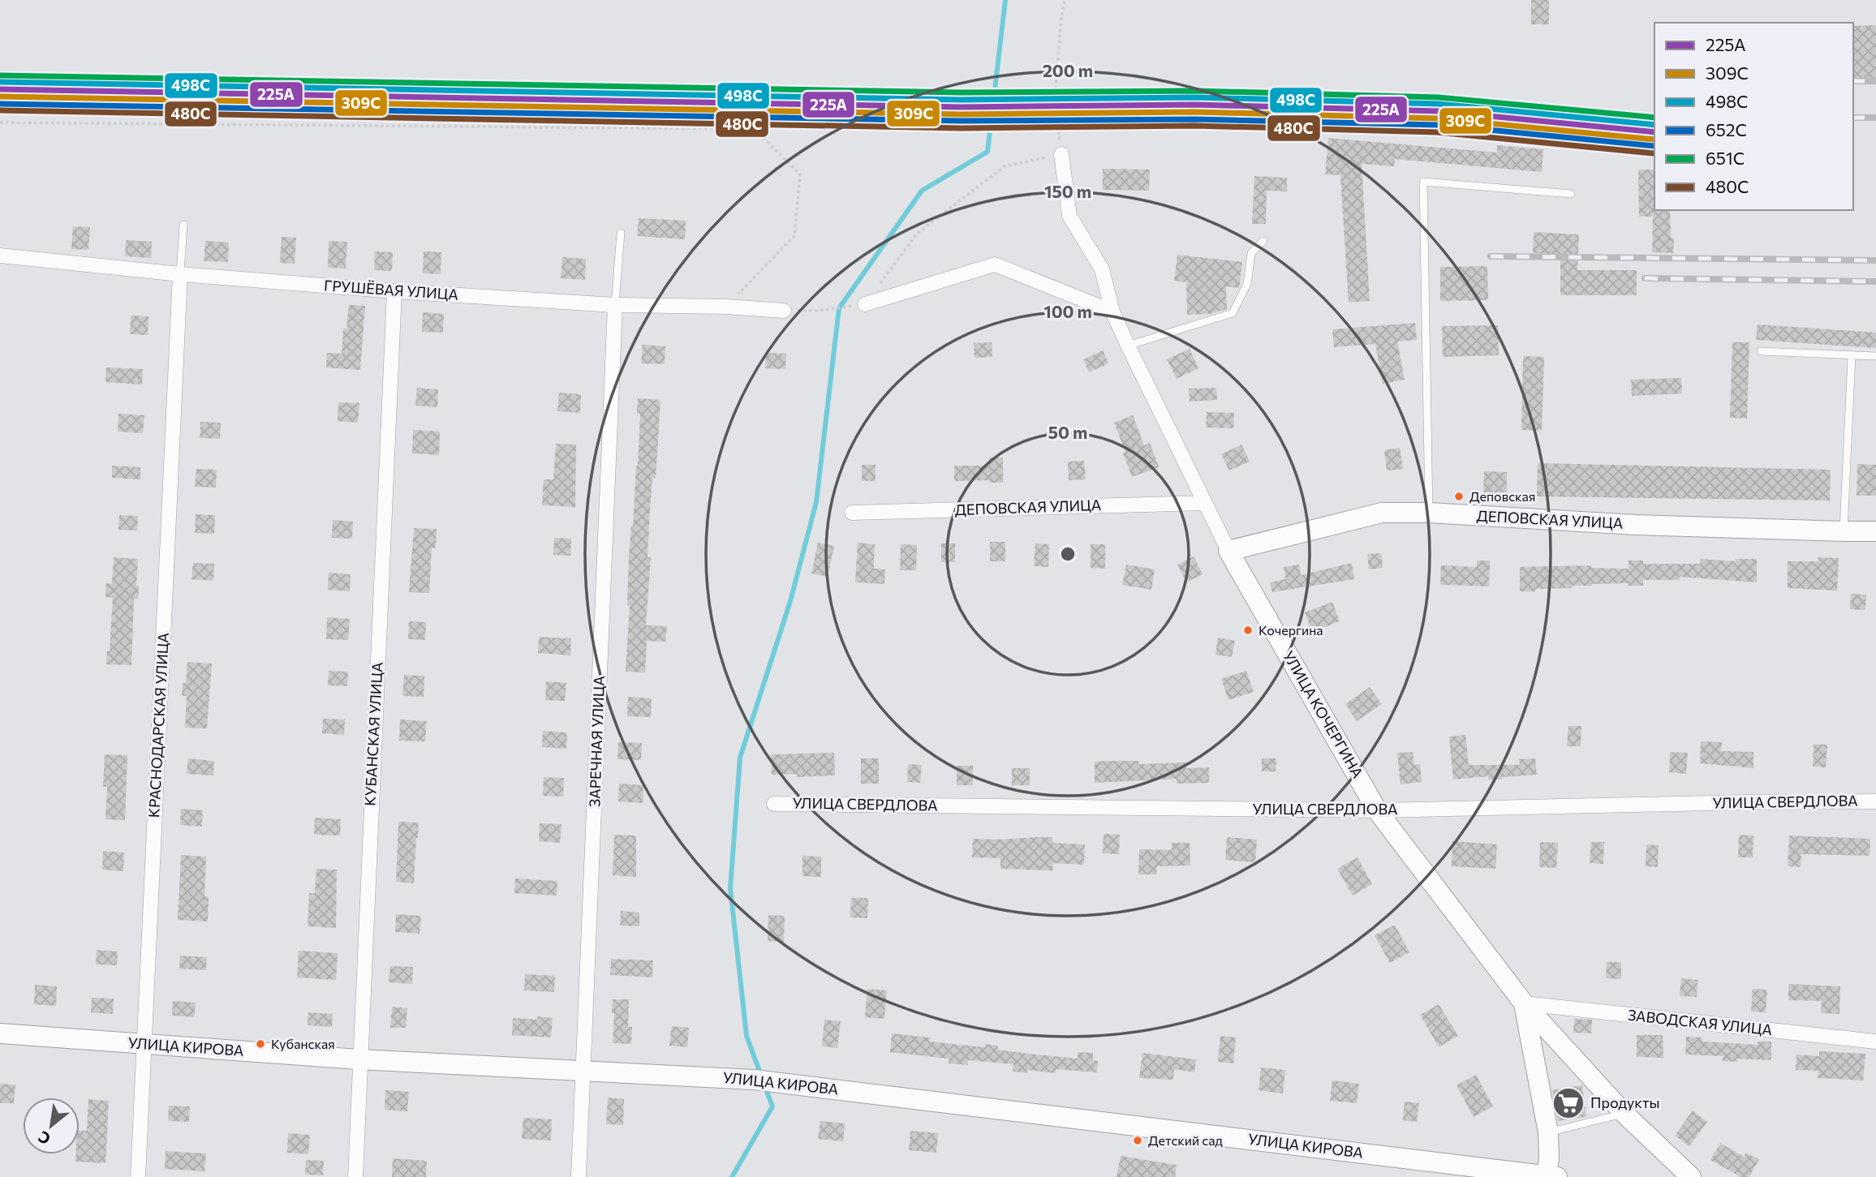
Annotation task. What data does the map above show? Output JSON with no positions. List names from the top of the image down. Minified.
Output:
{"streets":{"street":["ГРУШЁВАЯ УЛИЦА","ДЕПОВСКАЯ УЛИЦА","УЛИЦА КОЧЕРГИНА","КРАСНОДАРСКАЯ УЛИЦА","КУБАНСКАЯ УЛИЦА","ЗАРЕЧНАЯ УЛИЦА","УЛИЦА СВЕРДЛОВА","ЗАВОДСКАЯ УЛИЦА","УЛИЦА КИРОВА"]},"crossings":[["ГРУШЁВАЯ УЛИЦА","КРАСНОДАРСКАЯ УЛИЦА"],["ГРУШЁВАЯ УЛИЦА","КУБАНСКАЯ УЛИЦА"],["ГРУШЁВАЯ УЛИЦА","ЗАРЕЧНАЯ УЛИЦА"],["ДЕПОВСКАЯ УЛИЦА","УЛИЦА КОЧЕРГИНА"],["УЛИЦА КОЧЕРГИНА","УЛИЦА СВЕРДЛОВА"],["УЛИЦА КОЧЕРГИНА","ЗАВОДСКАЯ УЛИЦА"],["УЛИЦА КОЧЕРГИНА","УЛИЦА КИРОВА"],["КРАСНОДАРСКАЯ УЛИЦА","УЛИЦА КИРОВА"],["КУБАНСКАЯ УЛИЦА","УЛИЦА КИРОВА"],["ЗАРЕЧНАЯ УЛИЦА","УЛИЦА КИРОВА"]],"places":{"other":["Деповская","Кочергина","Кубанская","Детский сад"],"supermarket":["Продукты"]},"lines":["transit line 651С","transit line 498С","transit line 225А","transit line 309С","transit line 652С","transit line 480С"],"legend":["225А","309С","498С","652С","651С","480С"],"north":"bottom left","rings":["200 m","150 m","100 m","50 m"]}
